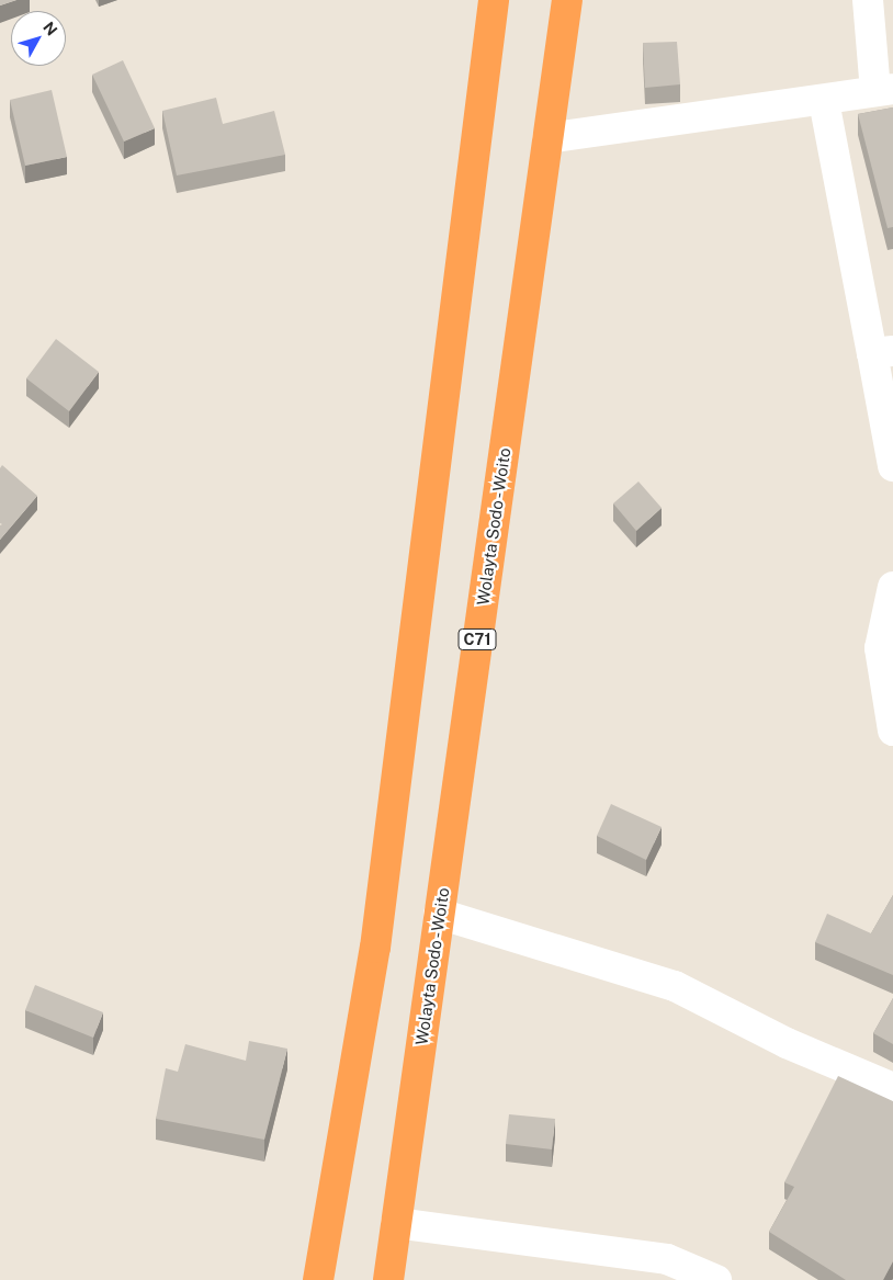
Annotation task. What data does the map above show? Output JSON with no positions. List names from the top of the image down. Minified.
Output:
{"streets":{"highway":["Wolayta Sodo - Woito","C71"]},"north":"top right"}
